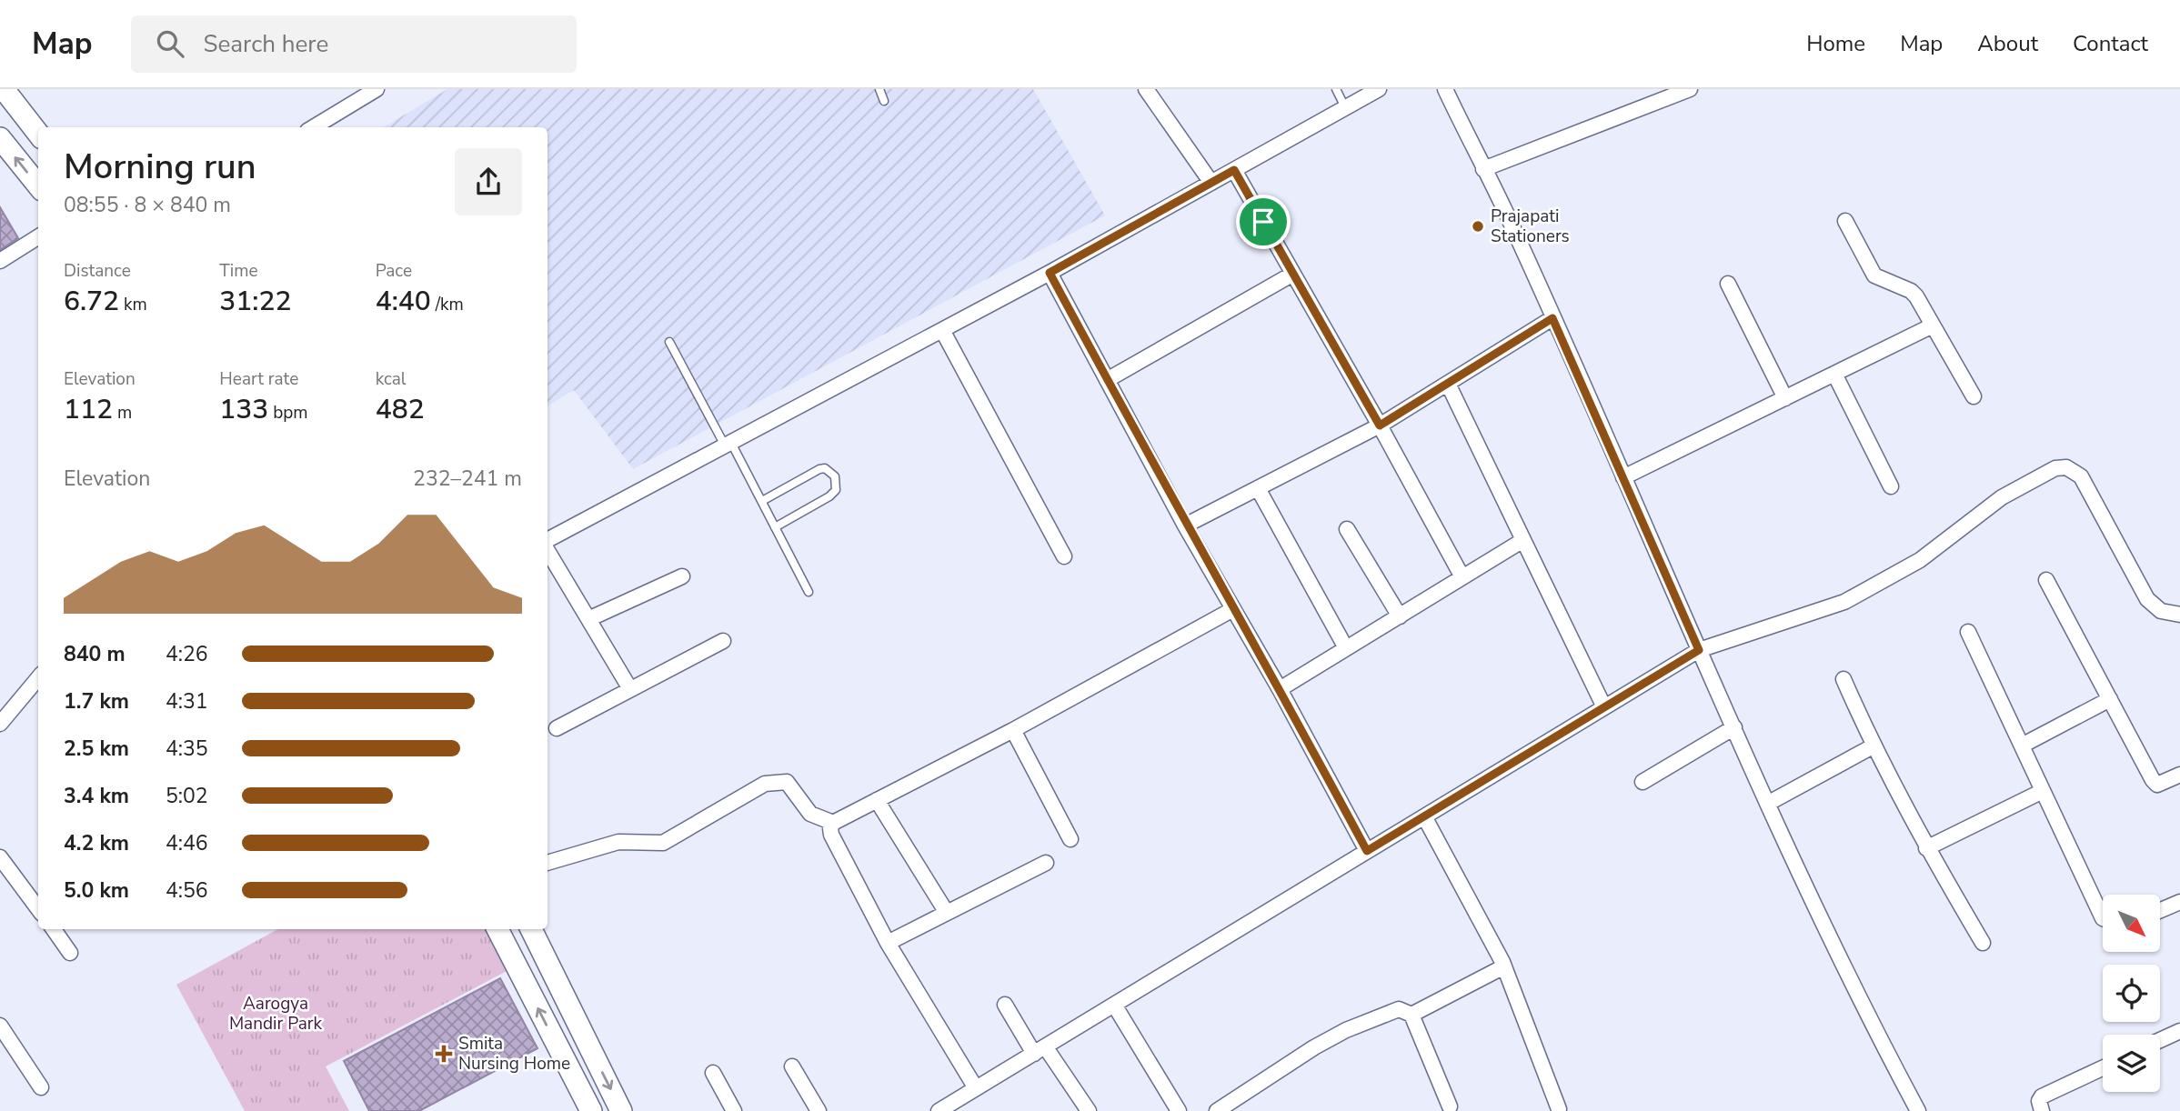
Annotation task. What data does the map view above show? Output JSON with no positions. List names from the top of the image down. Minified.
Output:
{"parks":["Aarogya Mandir Park"],"places":{"other":["Prajapati Stationers"],"health":["Smita Nursing Home"]},"north":"bottom right","page":{"header":"Map","search":"Search here","nav":["Home","Map","About","Contact"],"heading":["Morning run","08:55 · 8 × 840 m"],"stats":[["Distance","6.72 km"],["Time","31:22"],["Pace","4:40 /km"],["Elevation","112 m"],["Heart rate","133 bpm"],["kcal","482"]],"chart":["Elevation","232–241 m"],"list":[{"name":"840 m","note":"4:26"},{"name":"1.7 km","note":"4:31"},{"name":"2.5 km","note":"4:35"},{"name":"3.4 km","note":"5:02"},{"name":"4.2 km","note":"4:46"},{"name":"5.0 km","note":"4:56"}]}}
